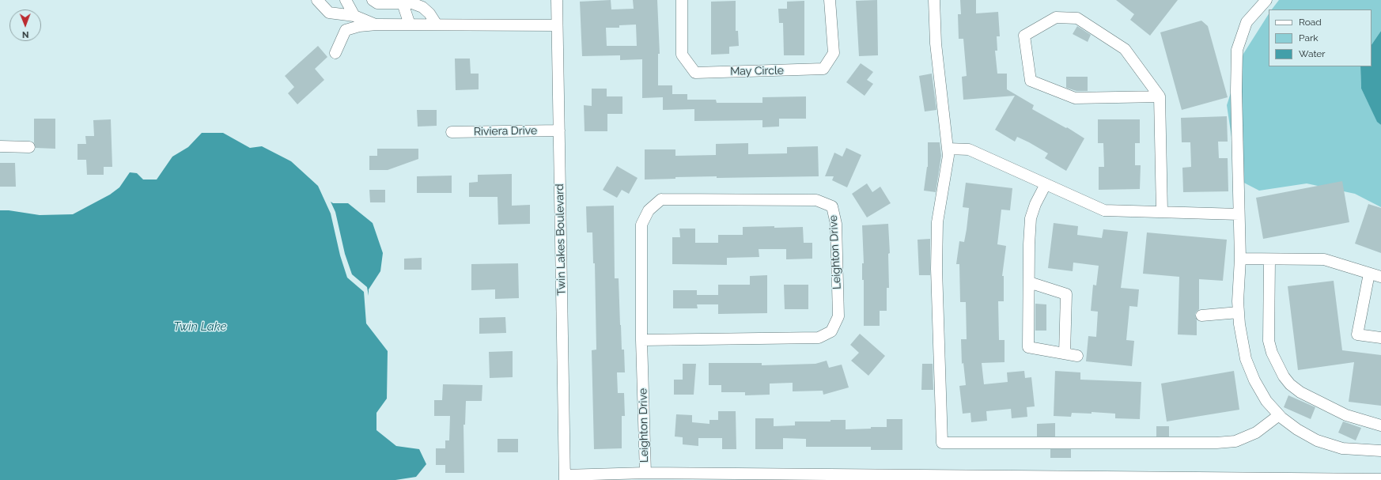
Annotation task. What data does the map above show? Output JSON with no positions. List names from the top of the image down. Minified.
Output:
{"streets":{"street":["May Circle","Riviera Drive","Twin Lakes Boulevard","Leighton Drive"]},"crossings":[["Riviera Drive","Twin Lakes Boulevard"]],"water":["Twin Lake"],"legend":["Road","Park","Water"],"north":"bottom"}
